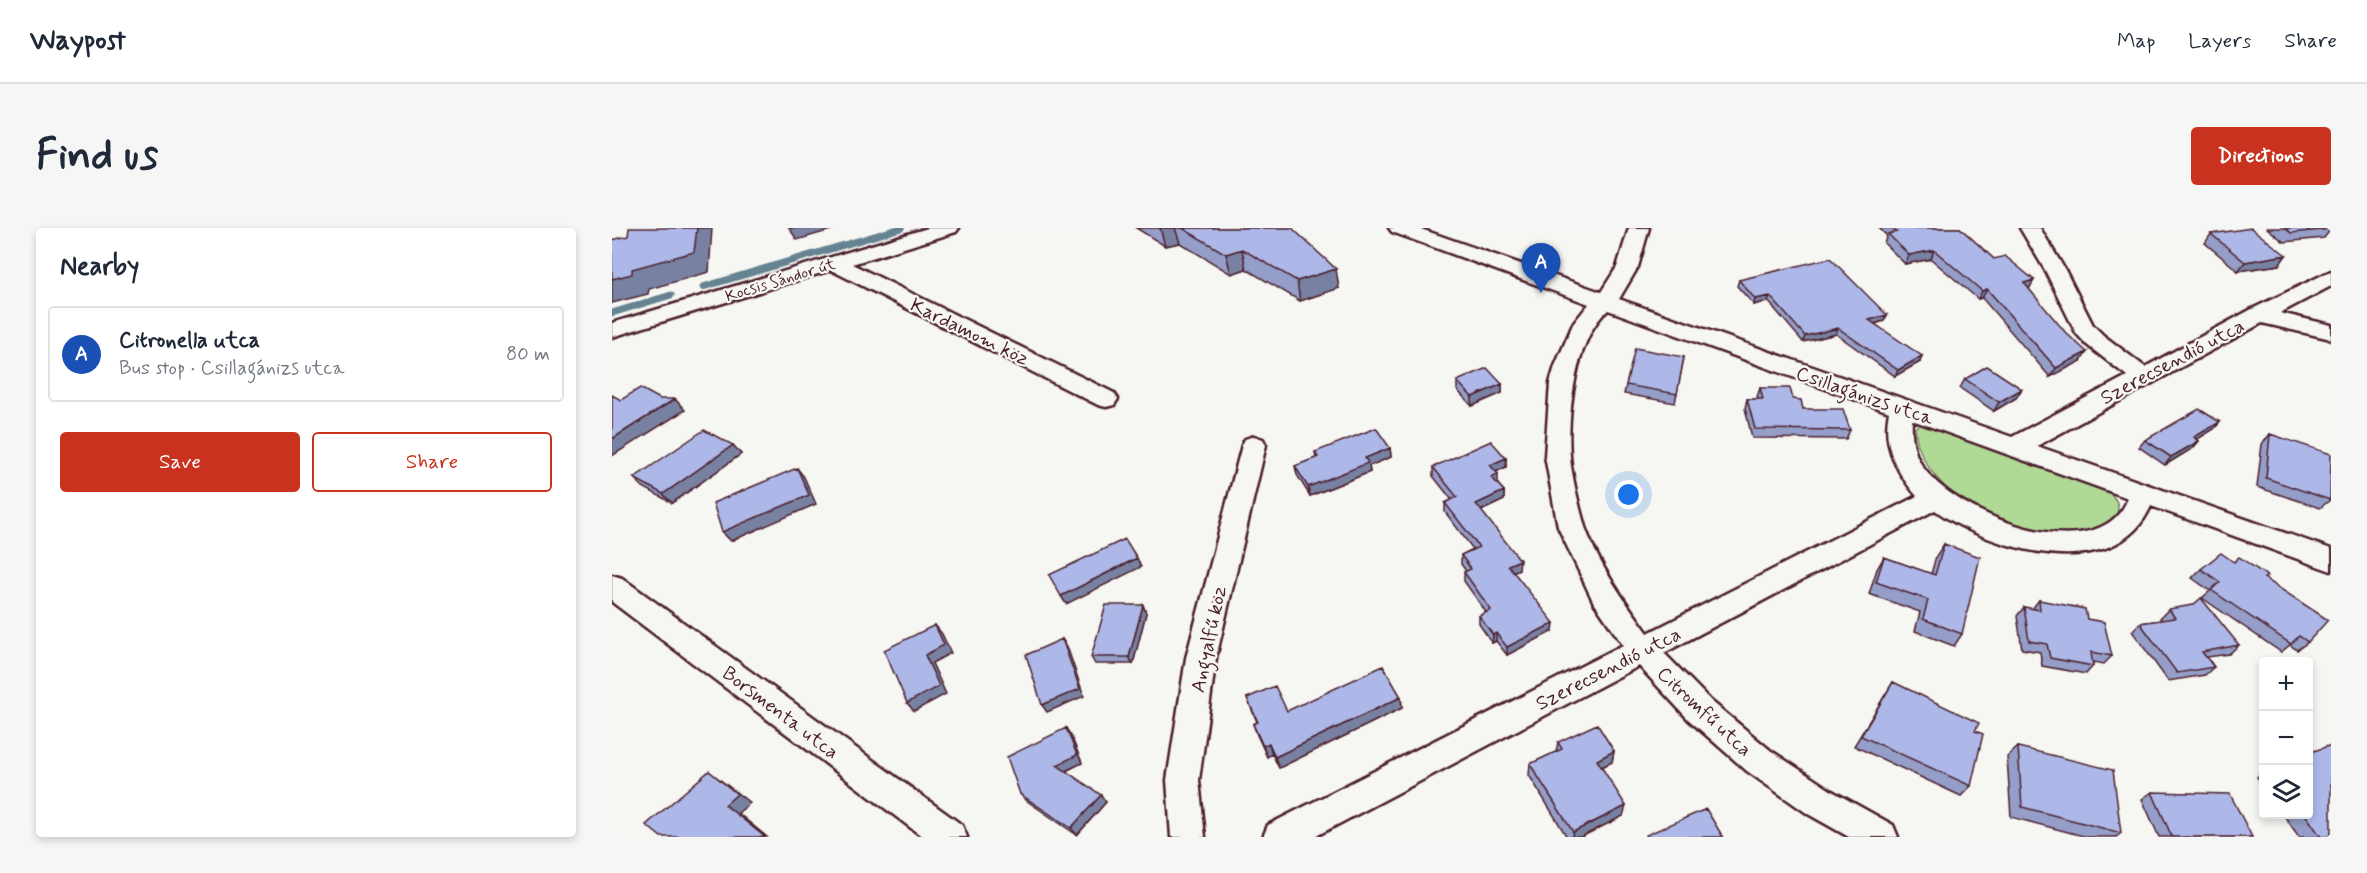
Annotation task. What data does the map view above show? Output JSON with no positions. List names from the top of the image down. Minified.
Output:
{"streets":{"street":["Kocsis Sándor út","Kardamom köz","Szerecsendió utca","Csillagánizs utca","Angyalfű köz","Citromfű utca","Borsmenta utca"]},"crossings":[["Kocsis Sándor út","Kardamom köz"],["Szerecsendió utca","Csillagánizs utca"],["Szerecsendió utca","Citromfű utca"],["Csillagánizs utca","Citromfű utca"]],"page":{"header":"Waypost","nav":["Map","Layers","Share"],"buttons":["Directions",["Save","Share"]],"title":"Find us","heading":"Nearby","pins":"A","list":[{"mark":"A","name":"Citronella utca","note":"Bus stop · Csillagánizs utca","value":"80 m"}],"map_buttons":["+","−"]}}
